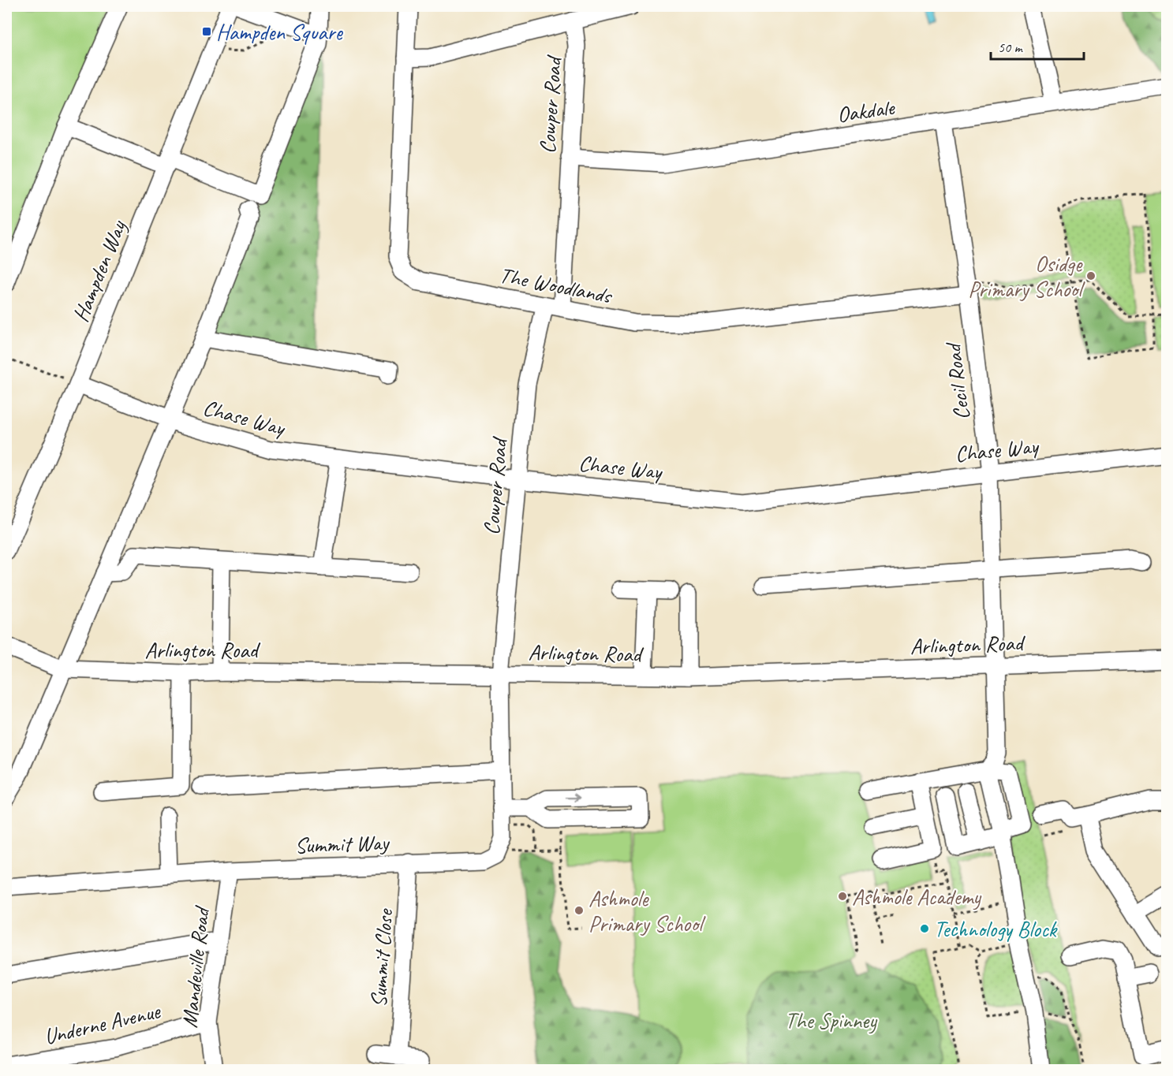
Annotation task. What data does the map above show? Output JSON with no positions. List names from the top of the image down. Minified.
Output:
{"streets":{"street":["Cowper Road","Oakdale","Hampden Way","The Woodlands","Cecil Road","Chase Way","Arlington Road","Summit Way","Summit Close","Mandeville Road","Underne Avenue"]},"crossings":[["Cowper Road","Oakdale"],["Cowper Road","The Woodlands"],["Cowper Road","Chase Way"],["Cowper Road","Arlington Road"],["Oakdale","Cecil Road"],["Hampden Way","Chase Way"],["The Woodlands","Cecil Road"],["Cecil Road","Chase Way"],["Cecil Road","Arlington Road"],["Summit Way","Summit Close"],["Summit Way","Mandeville Road"],["Mandeville Road","Underne Avenue"]],"parks":["The Spinney"],"places":{"transit":["Hampden Square"],"other":["Osidge Primary School","Ashmole Academy","Ashmole Primary School","Technology Block"]},"scale_bar":"50 m"}
